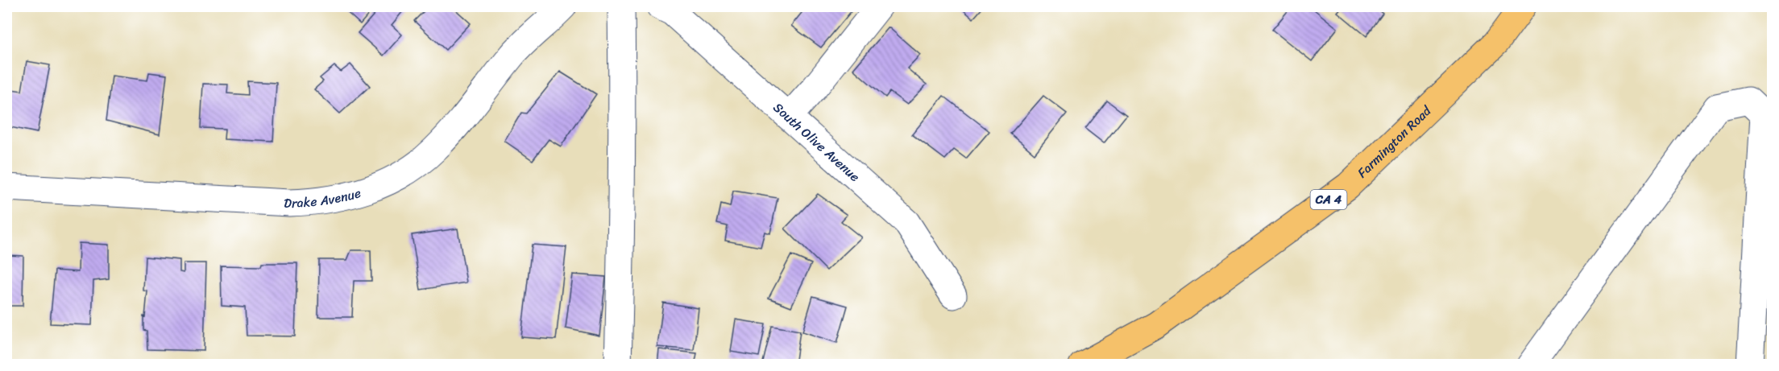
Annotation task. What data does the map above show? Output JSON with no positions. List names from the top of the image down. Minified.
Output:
{"streets":{"main road":["Farmington Road","CA 4"],"street":["South Olive Avenue","Drake Avenue"]}}
